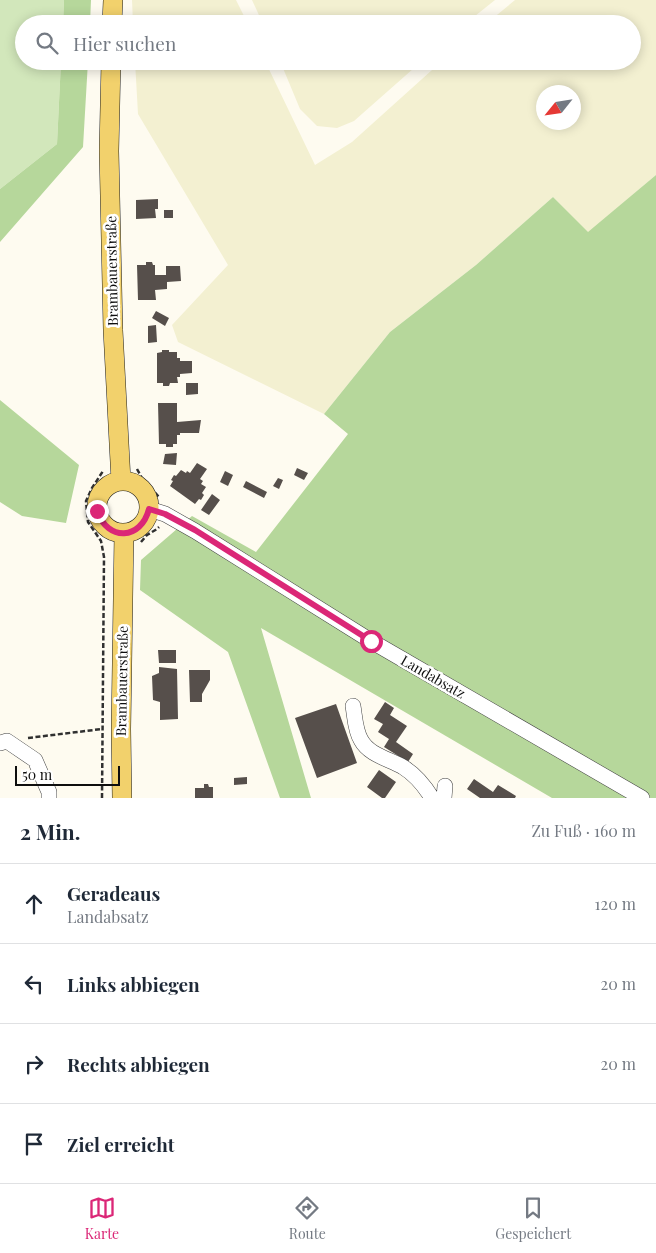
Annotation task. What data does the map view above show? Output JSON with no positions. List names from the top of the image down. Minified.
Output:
{"streets":{"main road":["Brambauerstraße"],"street":["Landabsatz"]},"crossings":[["Brambauerstraße","Landabsatz"]],"scale_bar":"50 m","north":"bottom left","page":{"search":"Hier suchen","scale":"50 m","heading":["2 Min.","Zu Fuß · 160 m"],"list":[["Geradeaus","Landabsatz","120 m"],["Links abbiegen","20 m"],["Rechts abbiegen","20 m"],"Ziel erreicht"],"nav":["Karte","Route","Gespeichert"]}}
